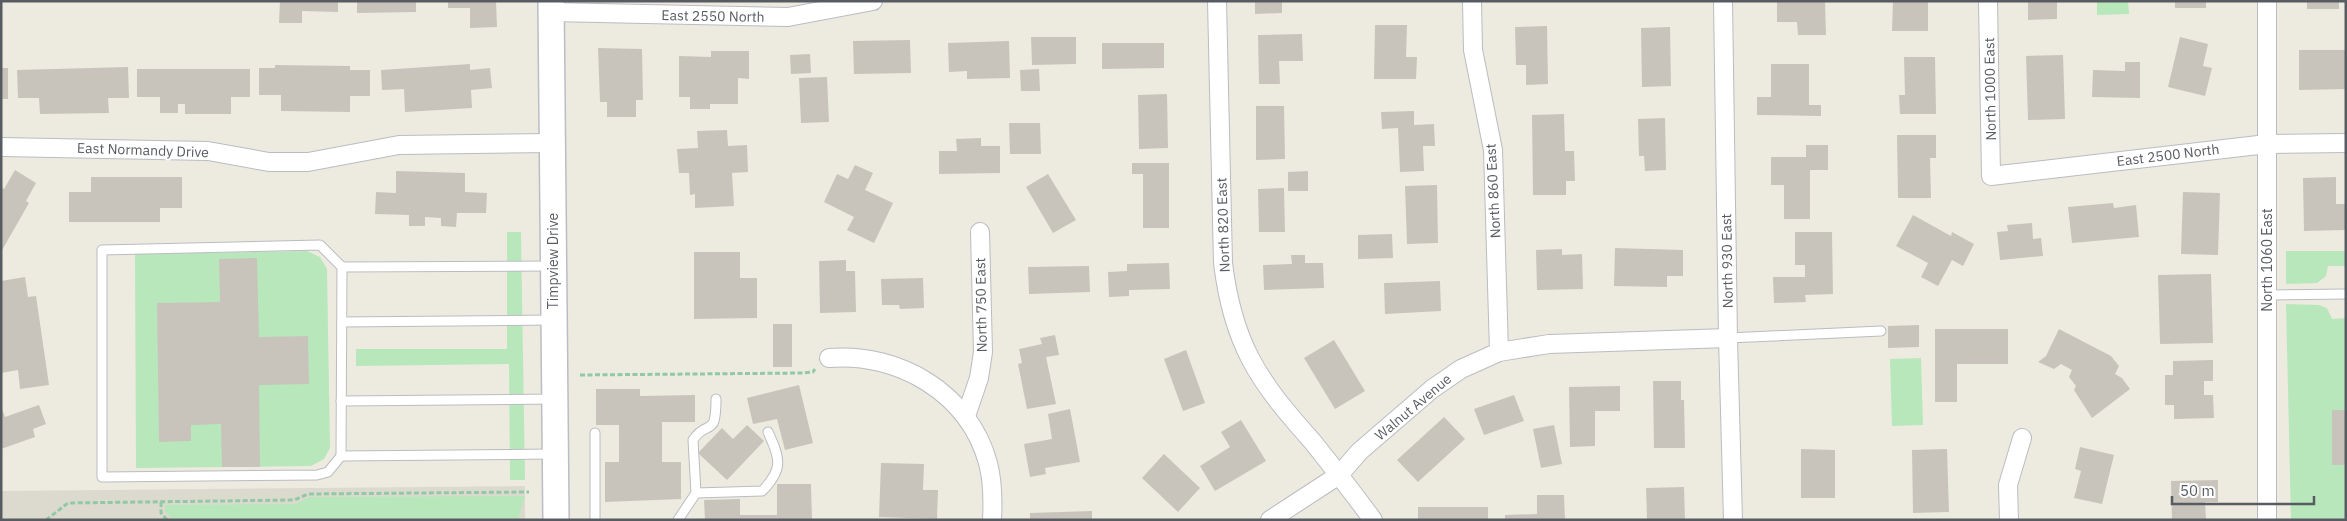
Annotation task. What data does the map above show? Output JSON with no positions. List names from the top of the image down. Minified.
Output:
{"streets":{"street":["East 2550 North","North 1000 East","East Normandy Drive","East 2500 North","North 860 East","North 820 East","North 1060 East","Timpview Drive","North 930 East","North 750 East","Walnut Avenue"]},"crossings":[["East 2550 North","Timpview Drive"],["North 1000 East","East 2500 North"],["East Normandy Drive","Timpview Drive"],["East 2500 North","North 1060 East"],["North 860 East","Walnut Avenue"],["North 820 East","Walnut Avenue"],["North 930 East","Walnut Avenue"]],"scale_bar":"50 m"}
